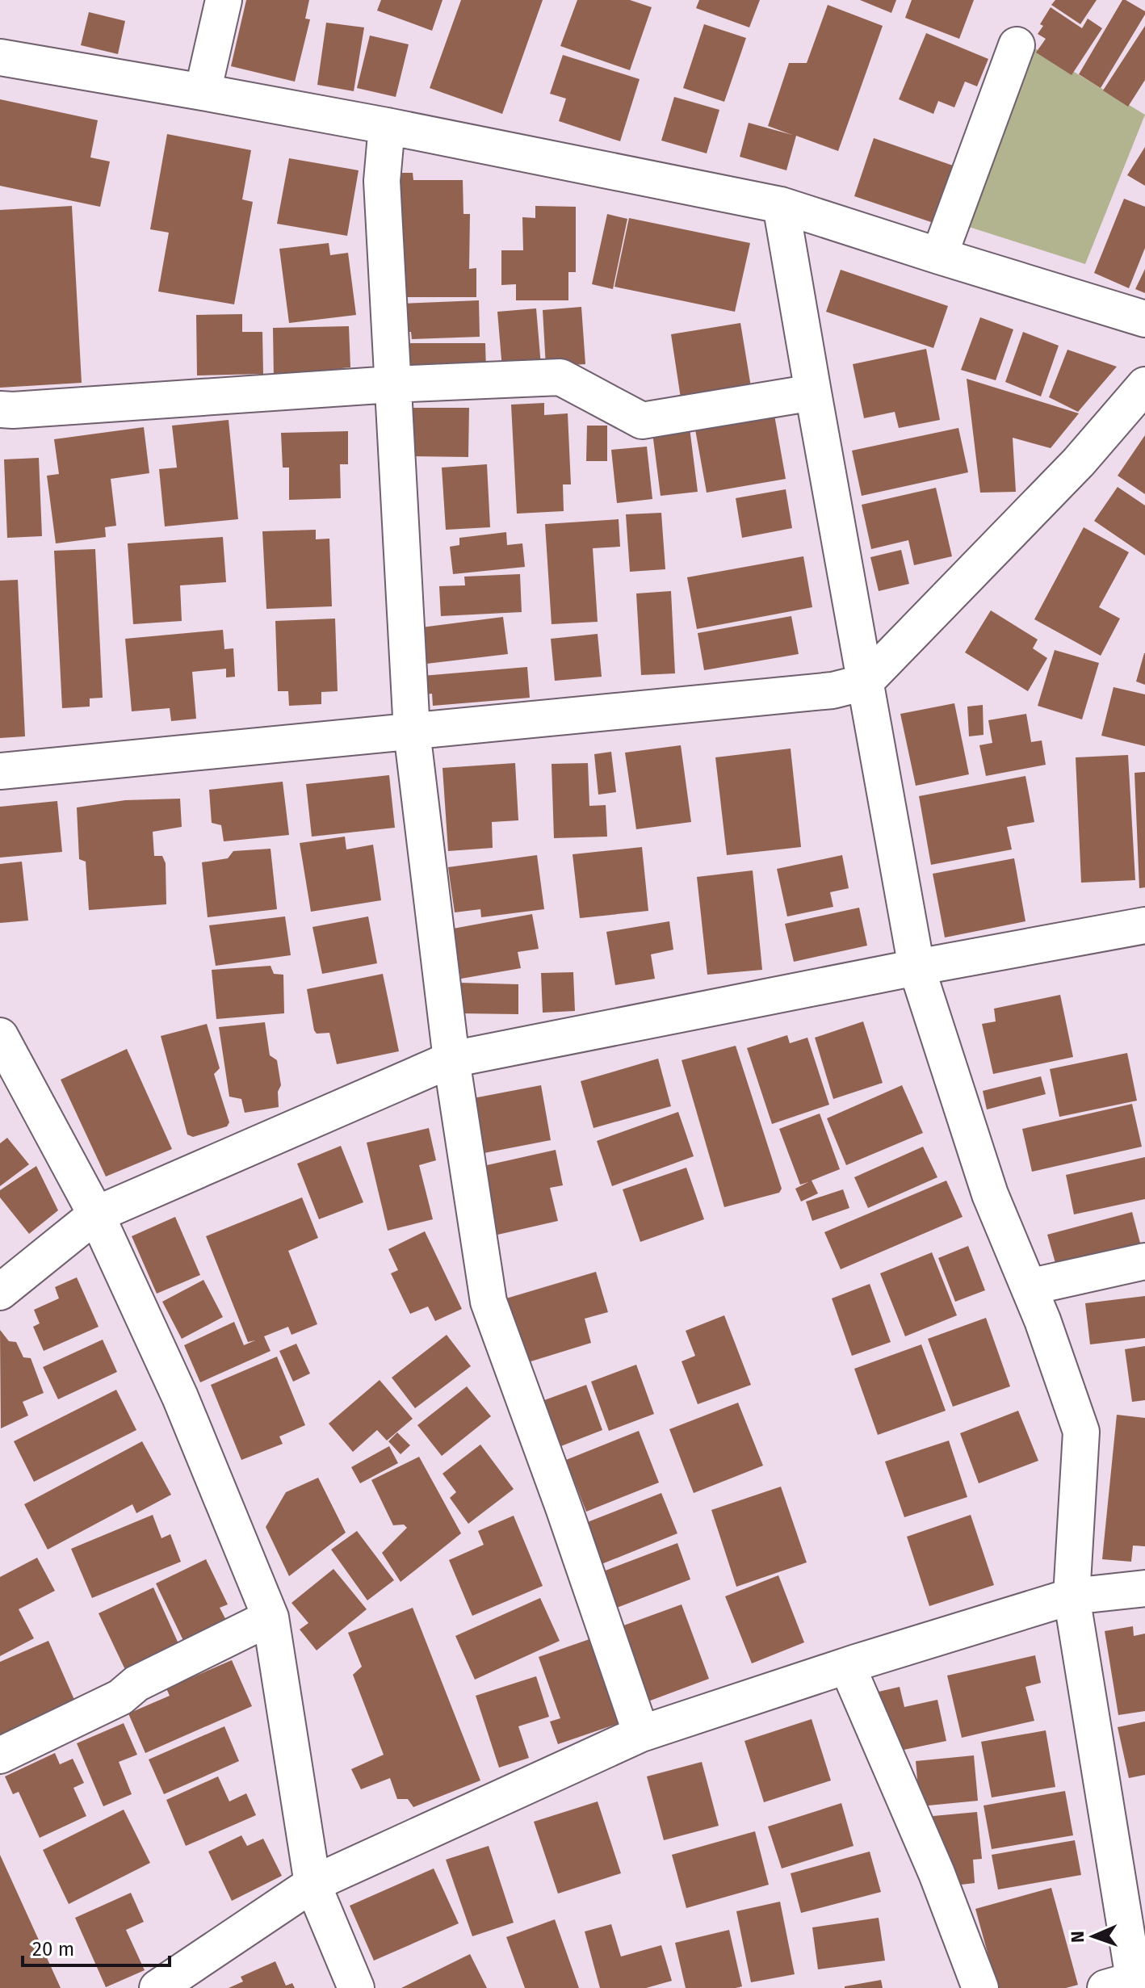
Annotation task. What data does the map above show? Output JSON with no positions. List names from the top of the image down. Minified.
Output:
{"scale_bar":"20 m","north":"left"}
